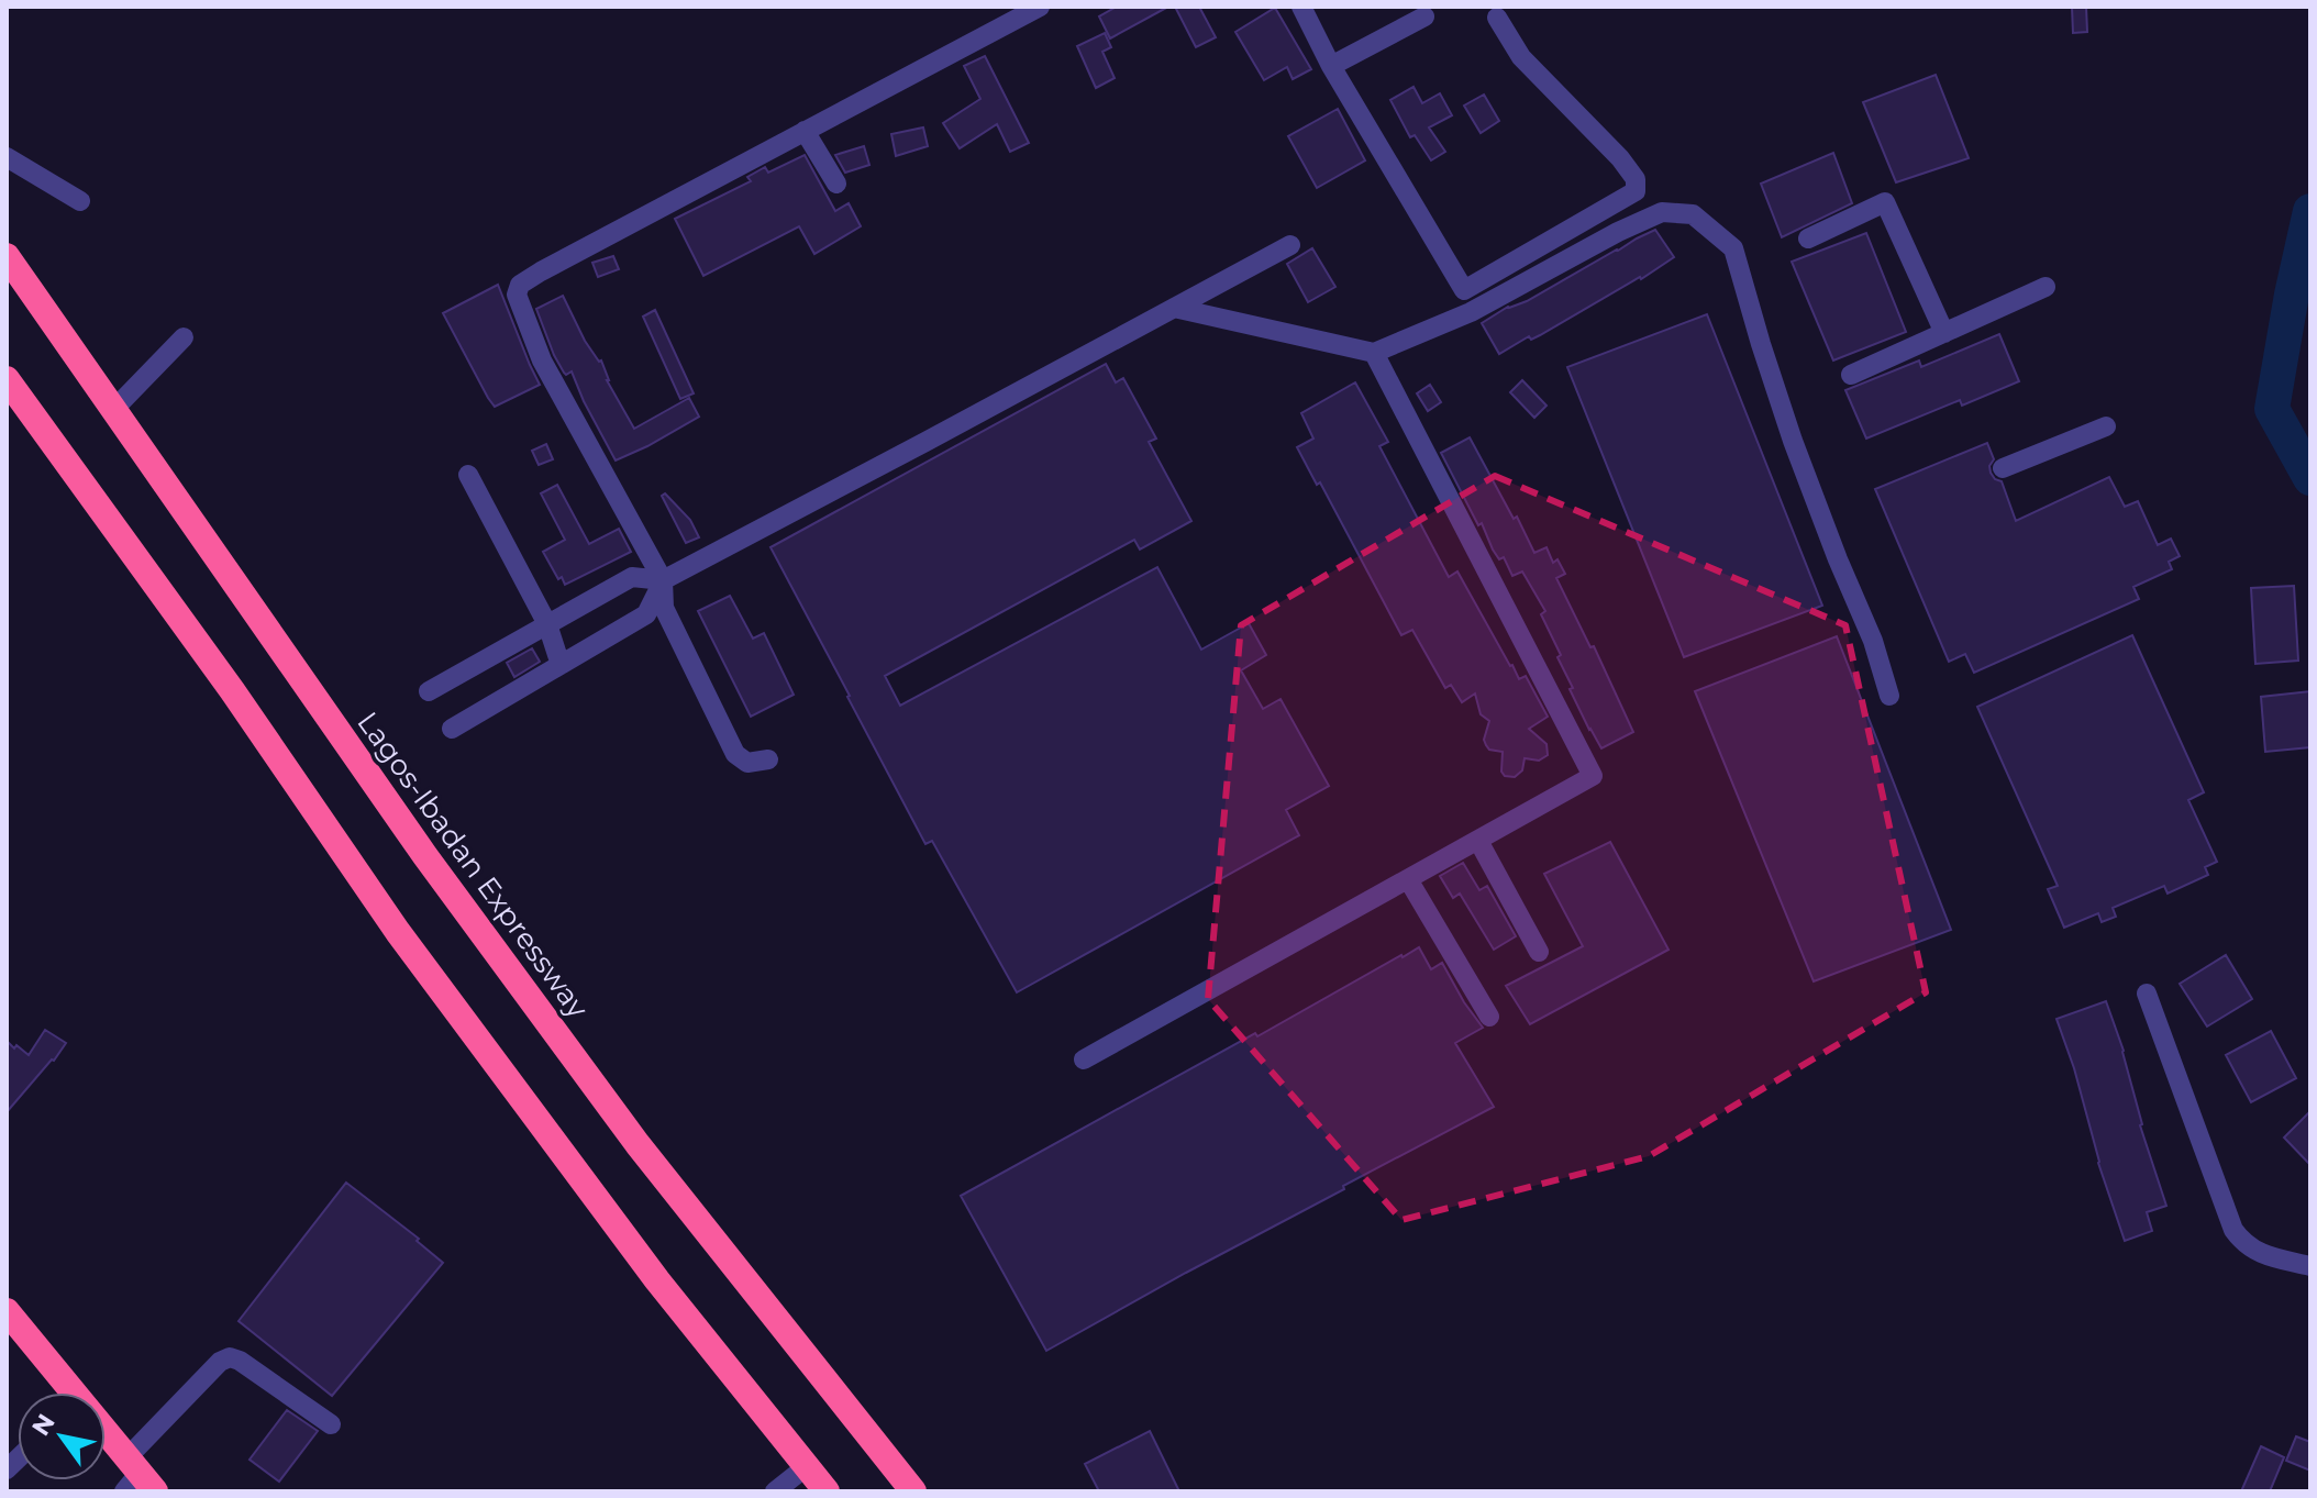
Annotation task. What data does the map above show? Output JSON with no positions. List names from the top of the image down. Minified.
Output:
{"streets":{"highway":["Lagos-Ibadan Expressway"]},"north":"top left"}
